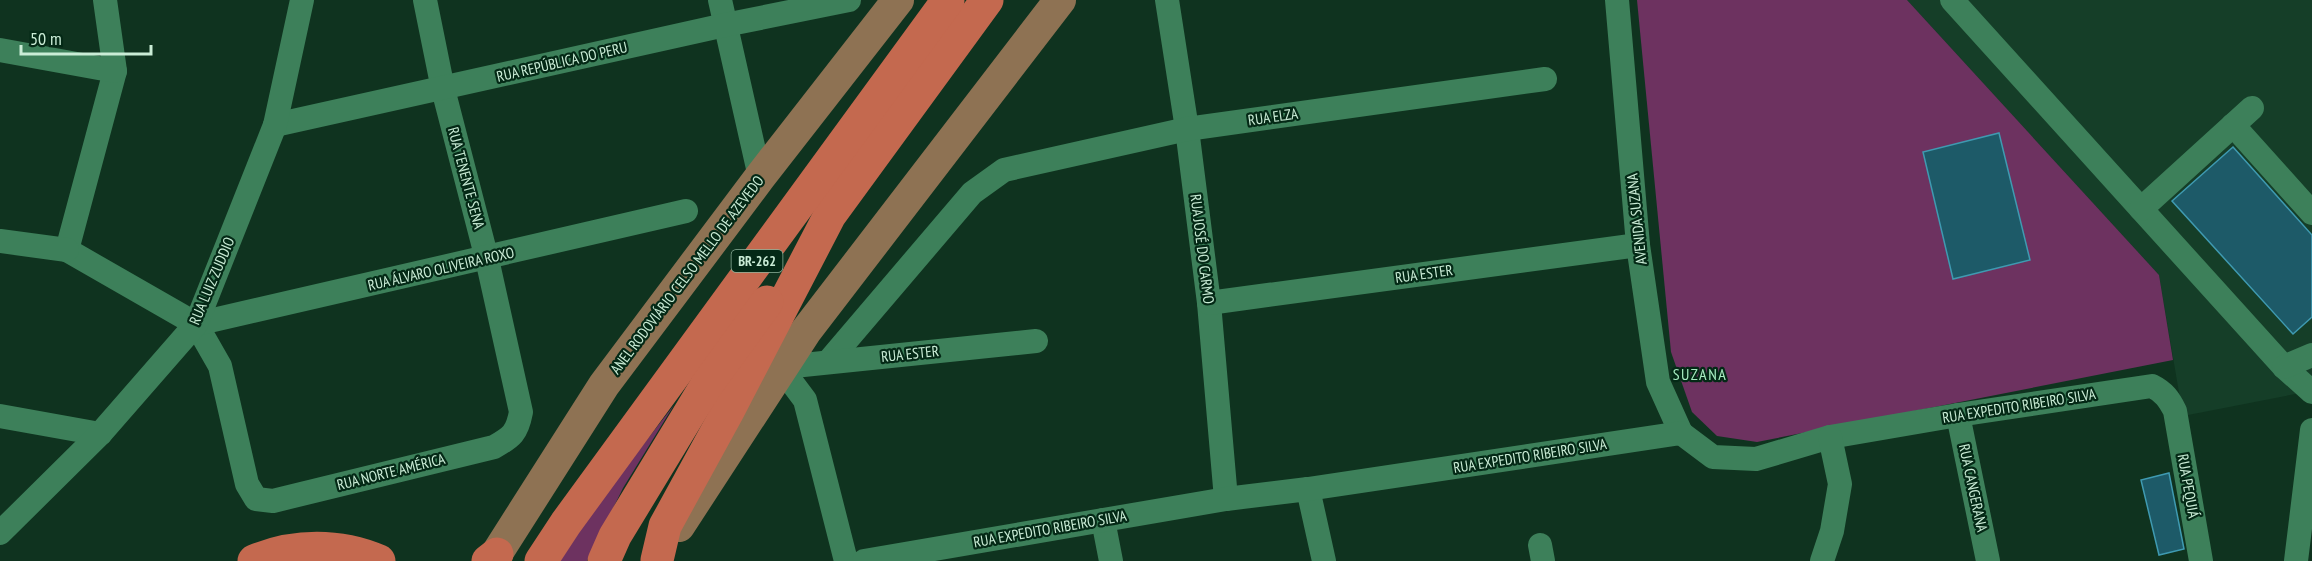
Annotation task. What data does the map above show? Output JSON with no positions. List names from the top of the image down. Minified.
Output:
{"streets":{"highway":["BR-262"],"main road":["ANEL RODOVIÁRIO CELSO MELLO DE AZEVEDO"],"street":["RUA REPÚBLICA DO PERU","RUA ELZA","RUA TENENTE SENA","AVENIDA SUZANA","RUA JOSÉ DO CARMO","RUA ÁLVARO OLIVEIRA ROXO","RUA ESTER","RUA LUIZ ZUDDIO","RUA EXPEDITO RIBEIRO SILVA","RUA NORTE AMÉRICA","RUA PEQUIÁ","RUA CANGERANA"]},"crossings":[["RUA REPÚBLICA DO PERU","RUA TENENTE SENA"],["RUA REPÚBLICA DO PERU","RUA LUIZ ZUDDIO"],["RUA ELZA","RUA JOSÉ DO CARMO"],["RUA ELZA","RUA ESTER"],["RUA TENENTE SENA","RUA ÁLVARO OLIVEIRA ROXO"],["RUA TENENTE SENA","RUA NORTE AMÉRICA"],["AVENIDA SUZANA","RUA ESTER"],["AVENIDA SUZANA","RUA EXPEDITO RIBEIRO SILVA"],["RUA JOSÉ DO CARMO","RUA ESTER"],["RUA JOSÉ DO CARMO","RUA EXPEDITO RIBEIRO SILVA"],["RUA ÁLVARO OLIVEIRA ROXO","RUA LUIZ ZUDDIO"],["RUA ÁLVARO OLIVEIRA ROXO","RUA NORTE AMÉRICA"],["RUA LUIZ ZUDDIO","RUA NORTE AMÉRICA"],["RUA EXPEDITO RIBEIRO SILVA","RUA PEQUIÁ"],["RUA EXPEDITO RIBEIRO SILVA","RUA CANGERANA"]],"districts":["SUZANA"],"scale_bar":"50 m"}
